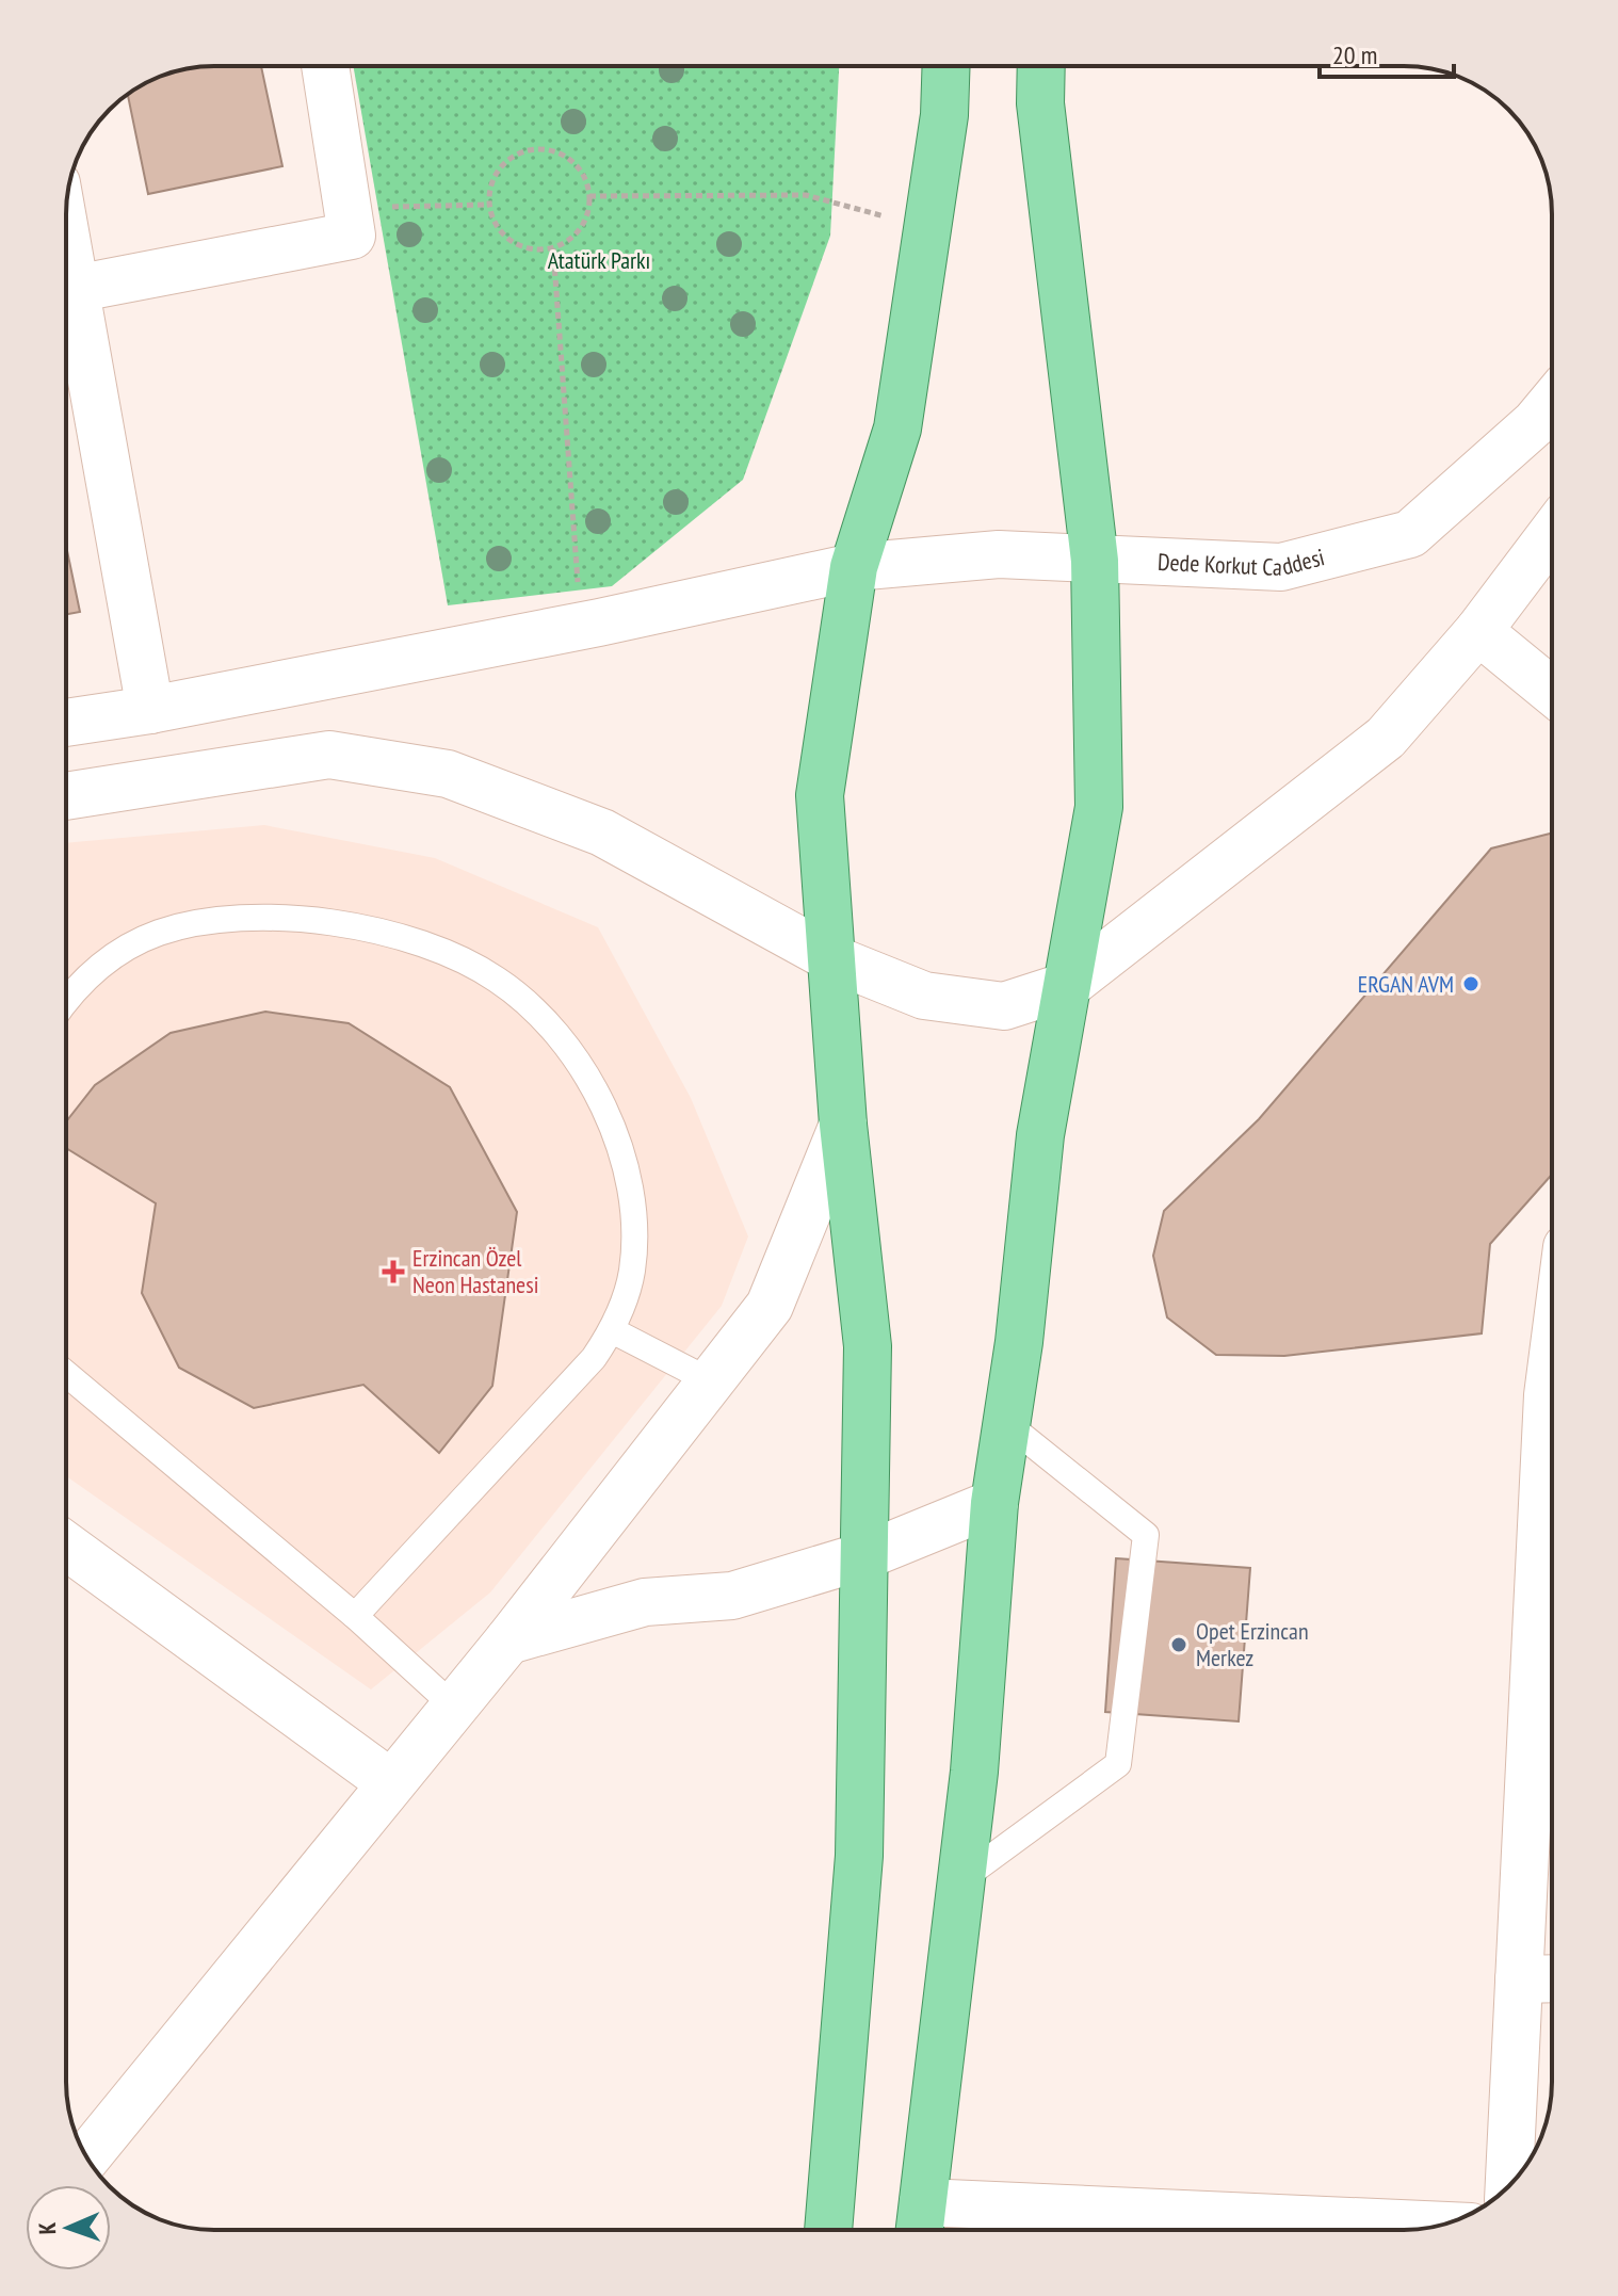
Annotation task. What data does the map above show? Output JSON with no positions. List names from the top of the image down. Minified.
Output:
{"streets":{"main road":["Dede Korkut Caddesi"]},"parks":["Atatürk Parkı"],"places":{"other":["ERGAN AVM","Opet Erzincan Merkez"],"health":["Erzincan Özel Neon Hastanesi"]},"scale_bar":"20 m","north":"left"}
